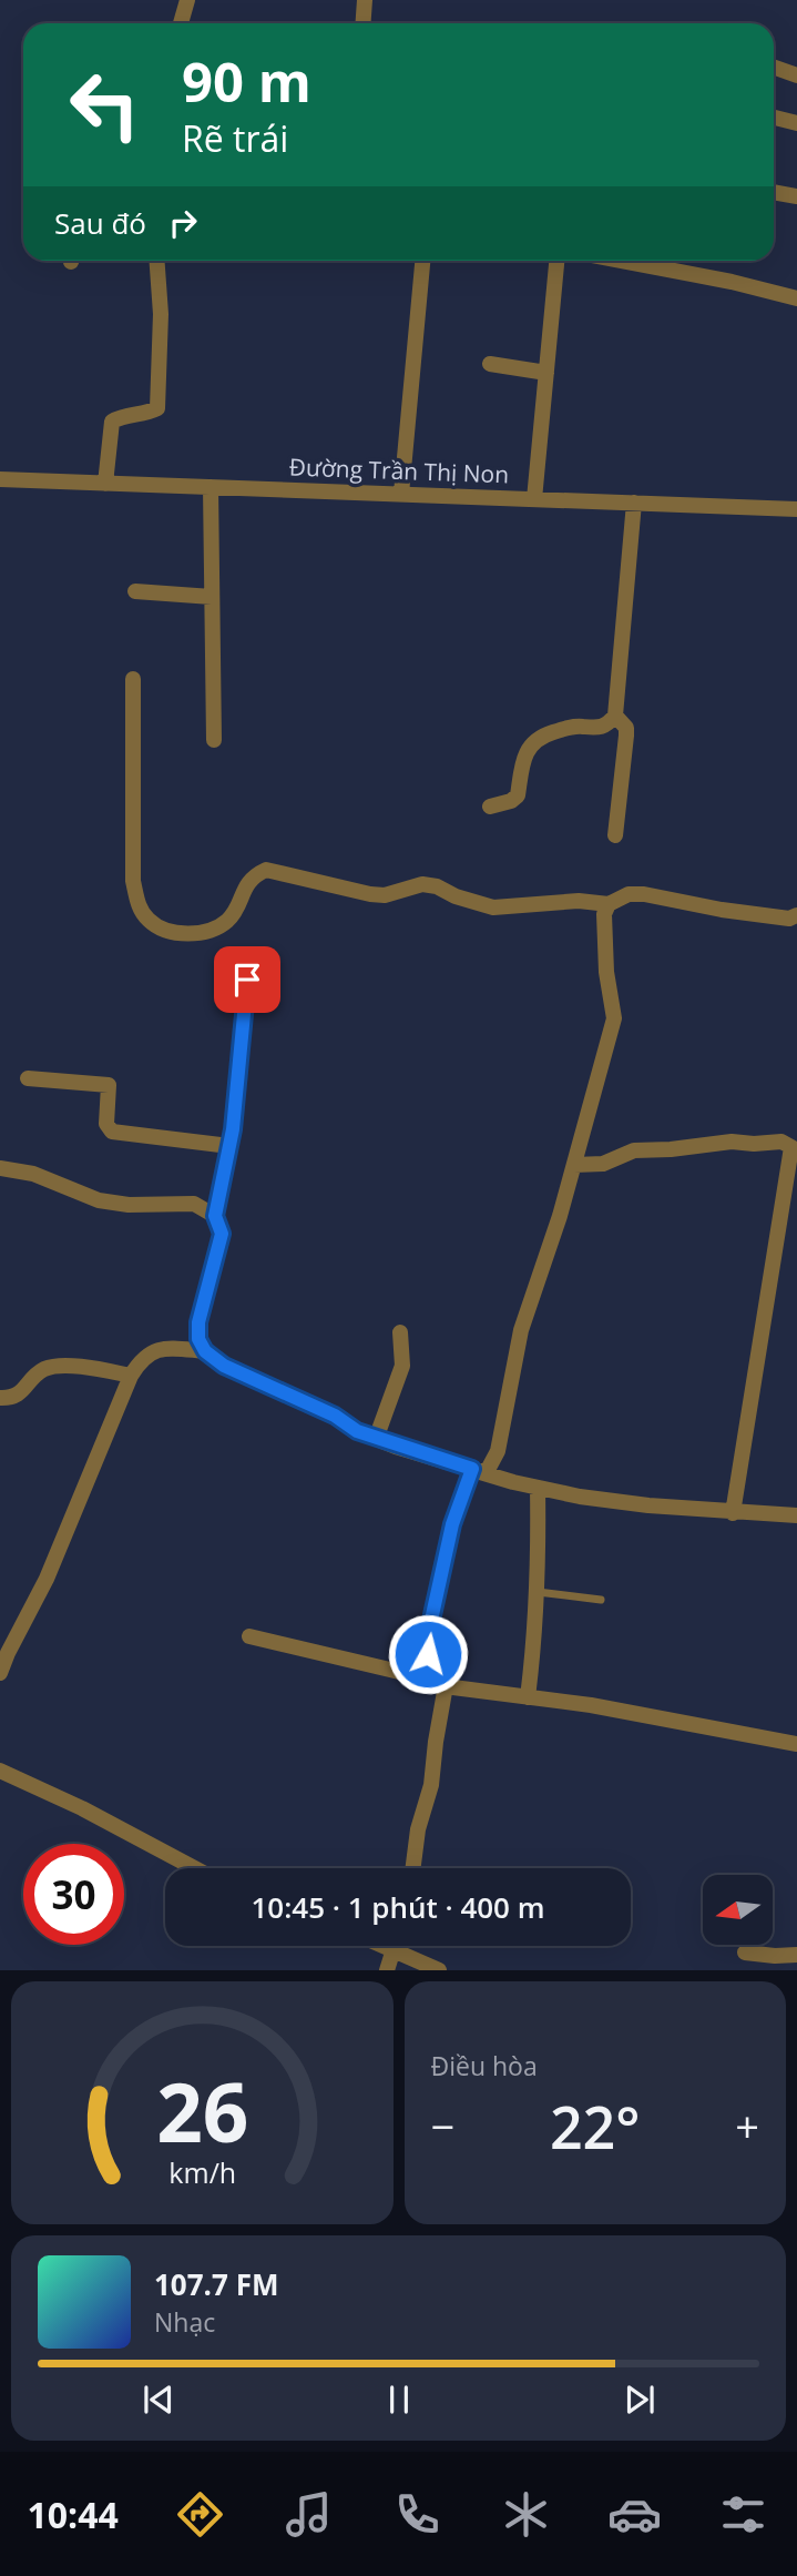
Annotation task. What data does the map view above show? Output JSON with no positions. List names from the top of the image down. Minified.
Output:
{"streets":{"street":["Đường Trần Thị Non"]},"north":"left","page":{"turn":["90 m","Rẽ trái"],"then":"Sau đó","limit":"30","trip":"10:45 · 1 phút · 400 m","tile":"Điều hòa","heat":["−","22°","+"],"song":["107.7 FM","Nhạc"],"tabs":"10:44","gauge":["26","km/h"]}}
